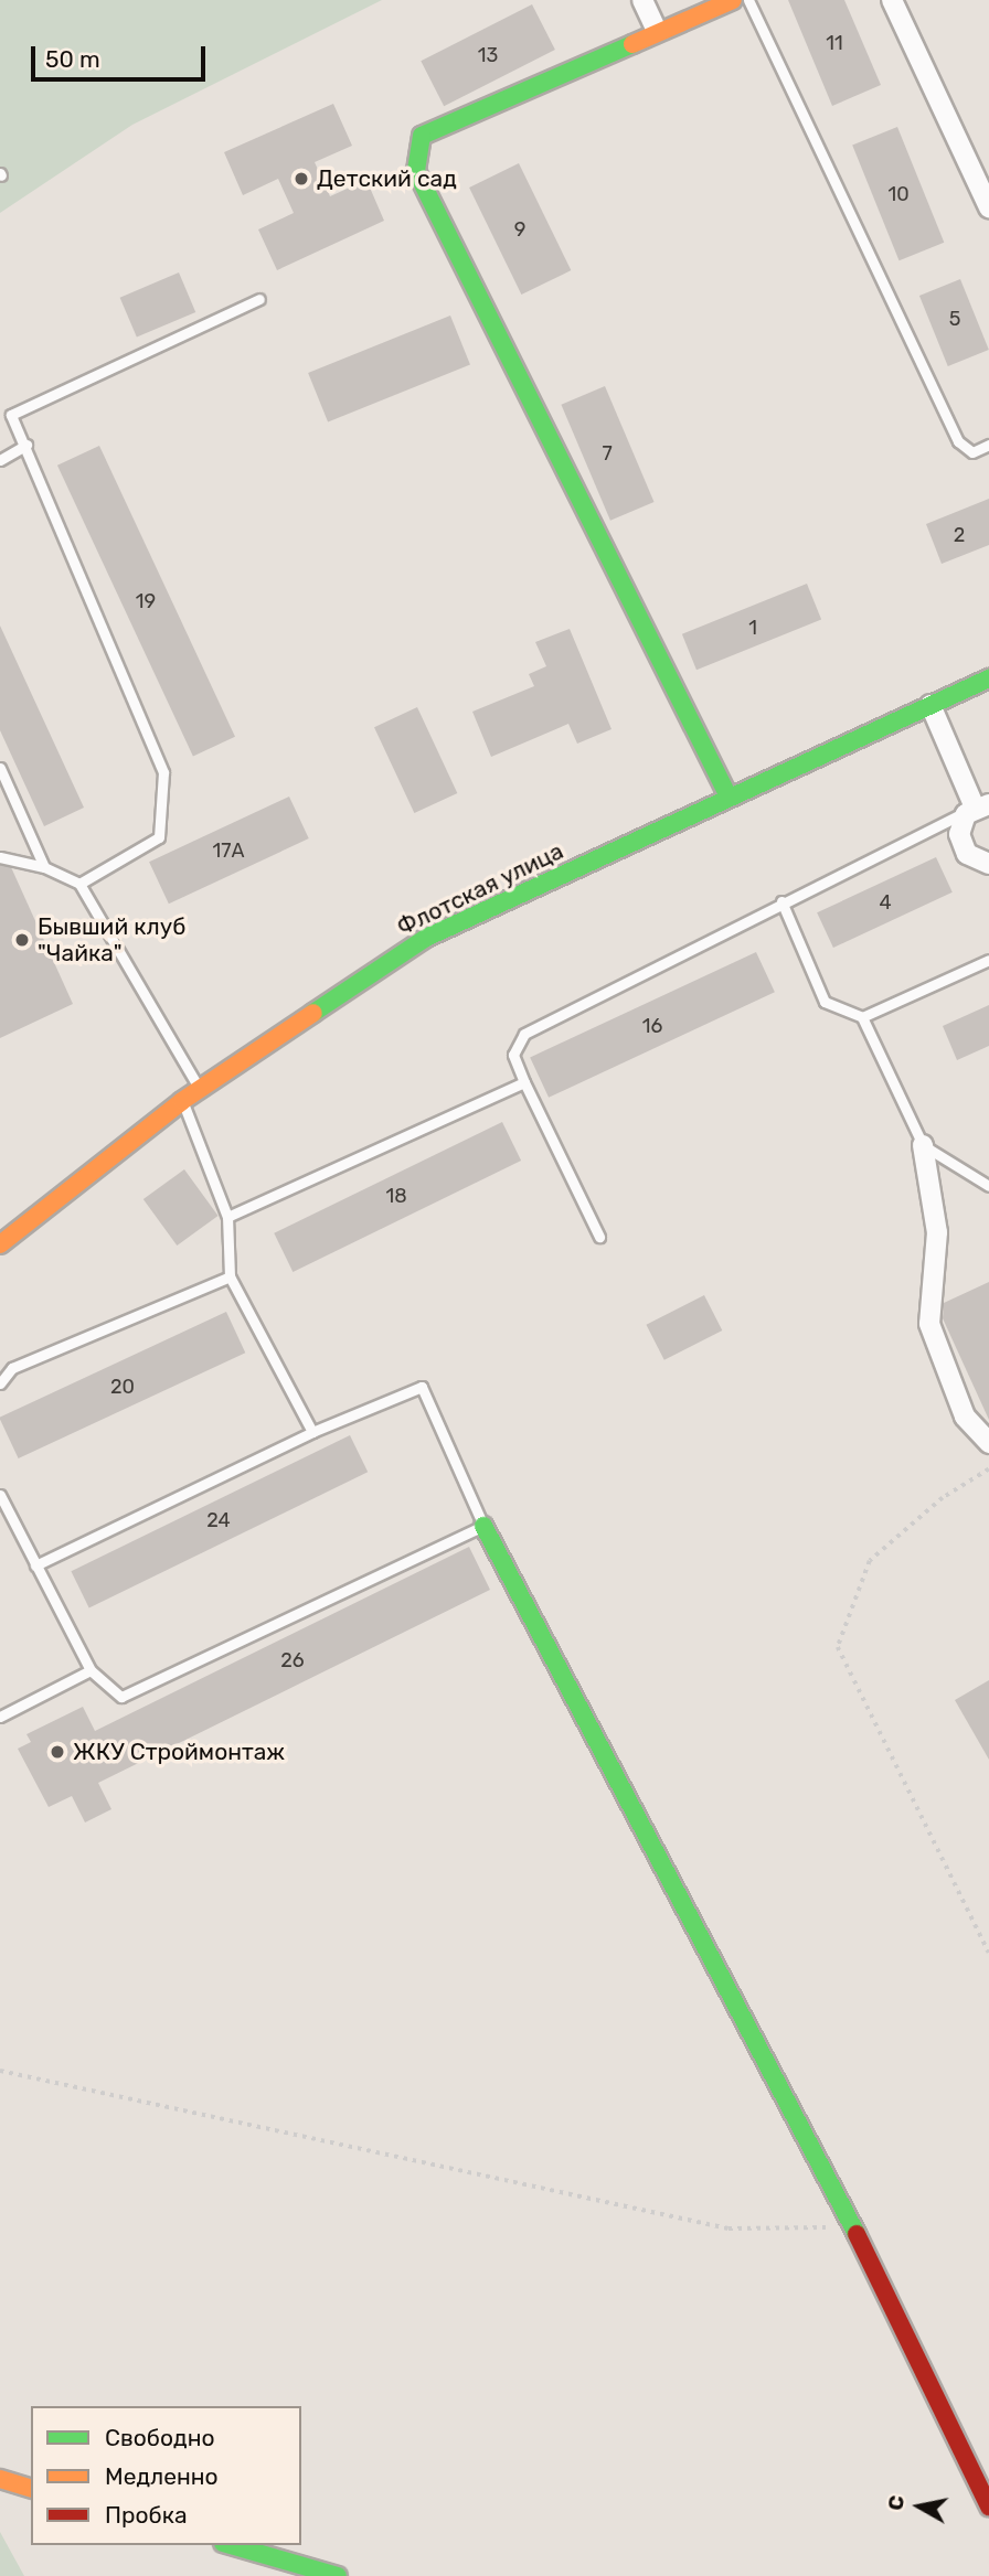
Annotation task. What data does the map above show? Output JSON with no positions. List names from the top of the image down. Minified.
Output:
{"streets":{"street":["Флотская улица"]},"places":["Детский сад","Бывший клуб \"Чайка\"","ЖКУ Строймонтаж"],"house_numbers":["11","13","10","9","5","7","2","19","1","17А","4","16","18","20","24","26"],"legend":["Свободно","Медленно","Пробка"],"scale_bar":"50 m","north":"left"}
